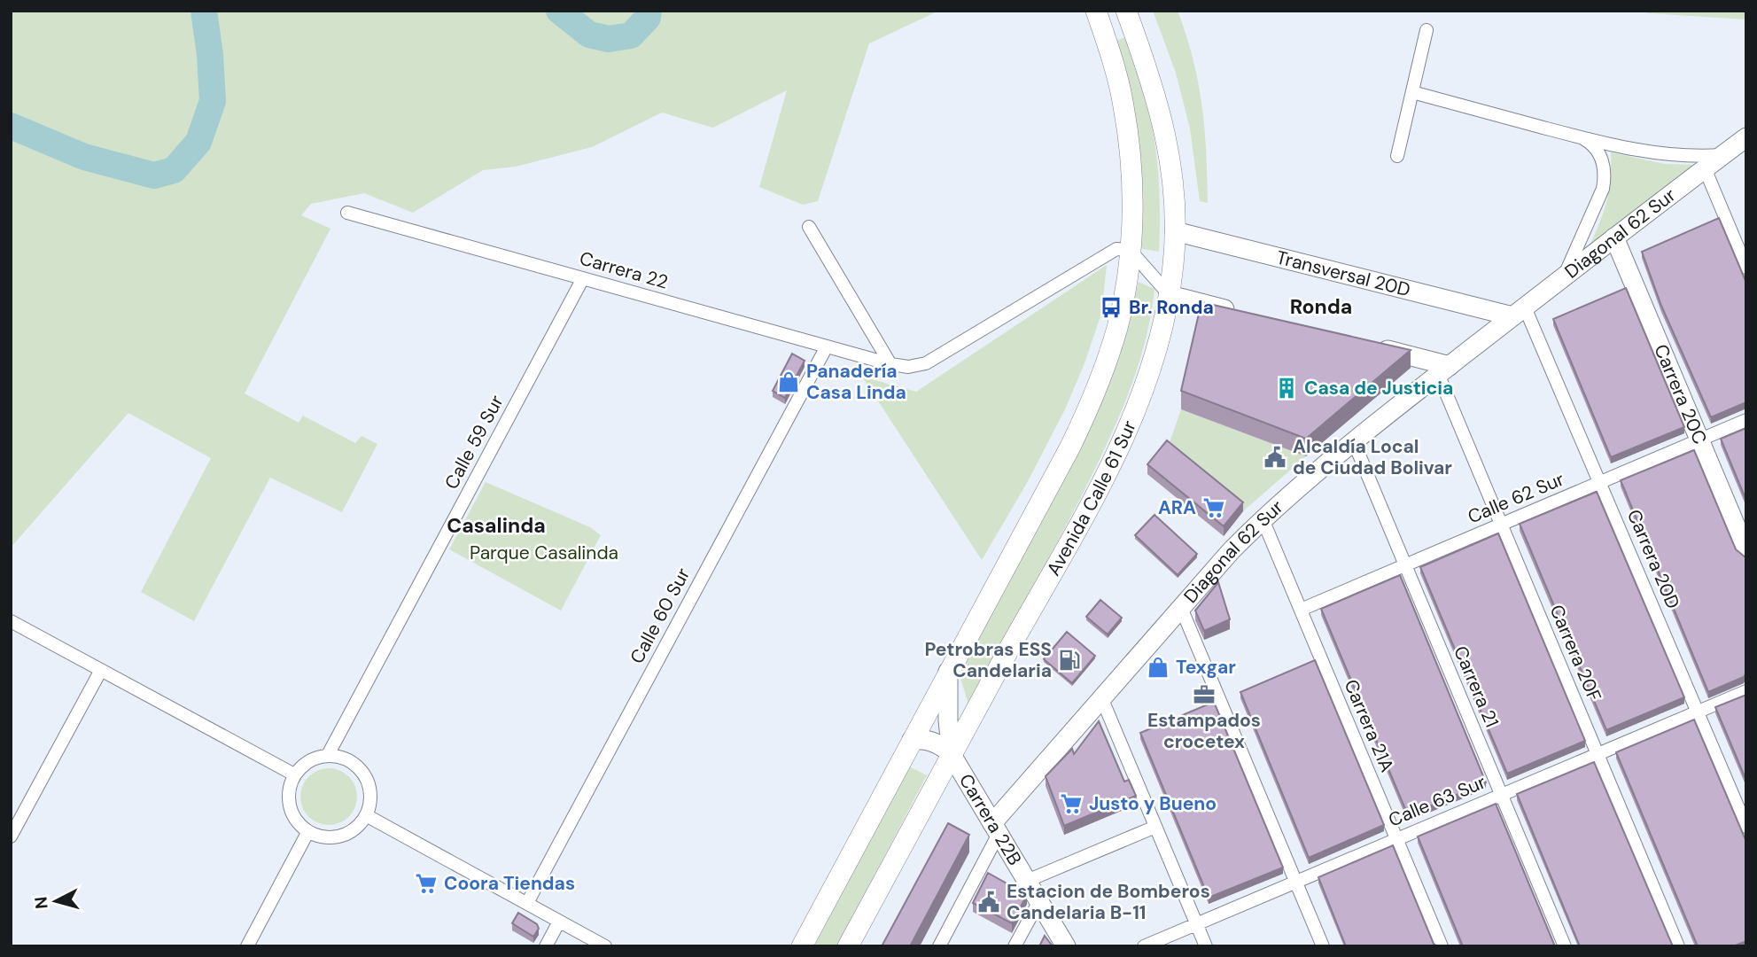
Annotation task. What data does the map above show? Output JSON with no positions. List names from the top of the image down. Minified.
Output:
{"streets":{"main road":["Avenida Calle 61 Sur"],"street":["Diagonal 62 Sur","Carrera 22","Transversal 20D","Carrera 20C","Calle 59 Sur","Calle 62 Sur","Carrera 20D","Calle 60 Sur","Carrera 20F","Carrera 21","Carrera 21A","Calle 63 Sur","Carrera 22B"]},"crossings":[["Diagonal 62 Sur","Transversal 20D"],["Diagonal 62 Sur","Carrera 20C"],["Diagonal 62 Sur","Carrera 20D"],["Diagonal 62 Sur","Carrera 20F"],["Diagonal 62 Sur","Carrera 21"],["Diagonal 62 Sur","Carrera 21A"],["Diagonal 62 Sur","Carrera 22B"],["Carrera 22","Calle 59 Sur"],["Carrera 22","Calle 60 Sur"],["Transversal 20D","Avenida Calle 61 Sur"],["Transversal 20D","Carrera 20D"],["Carrera 20C","Calle 62 Sur"],["Avenida Calle 61 Sur","Carrera 22B"],["Calle 62 Sur","Carrera 20D"],["Calle 62 Sur","Carrera 20F"],["Calle 62 Sur","Carrera 21"],["Calle 62 Sur","Carrera 21A"],["Carrera 20D","Calle 63 Sur"],["Carrera 20F","Calle 63 Sur"],["Carrera 21","Calle 63 Sur"],["Carrera 21A","Calle 63 Sur"]],"districts":["Ronda","Casalinda"],"parks":["Parque Casalinda"],"places":{"bus stop":["Br. Ronda"],"shop":["Panadería Casa Linda","Texgar"],"building":["Casa de Justicia"],"public building":["Alcaldía Local de Ciudad Bolivar","Estacion de Bomberos Candelaria B-11"],"supermarket":["ARA","Justo y Bueno","Coora Tiendas"],"fuel station":["Petrobras ESS Candelaria"],"office":["Estampados crocetex"]},"north":"left"}
